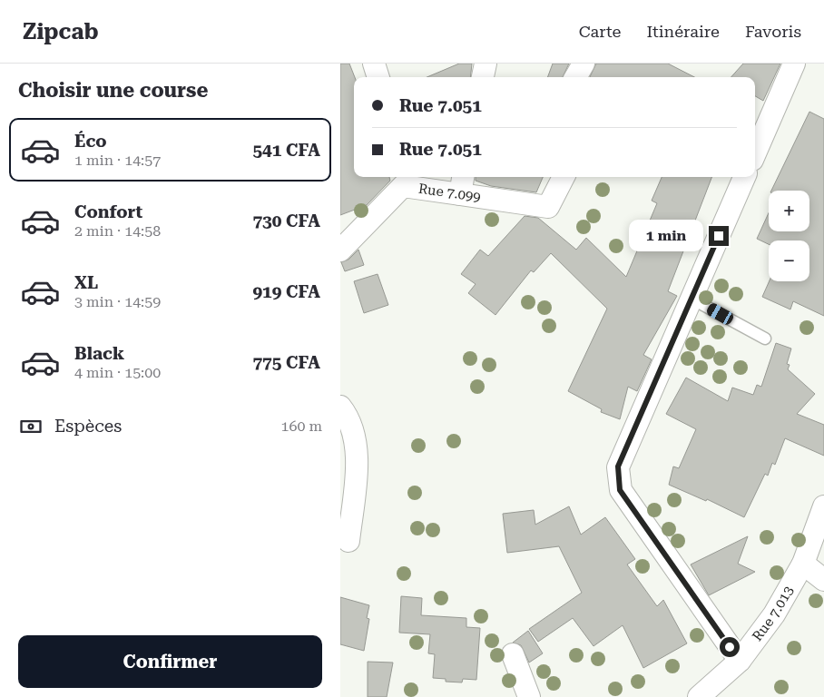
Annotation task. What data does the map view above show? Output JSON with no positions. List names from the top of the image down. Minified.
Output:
{"streets":{"street":["Rue 7.099","Rue 7.013"]},"page":{"header":"Zipcab","nav":["Carte","Itinéraire","Favoris"],"heading":"Choisir une course","banner":["Rue 7.051","Rue 7.051"],"list":[{"name":"Éco","note":"1 min · 14:57","value":"541 CFA"},{"name":"Confort","note":"2 min · 14:58","value":"730 CFA"},{"name":"XL","note":"3 min · 14:59","value":"919 CFA"},{"name":"Black","note":"4 min · 15:00","value":"775 CFA"}],"map_buttons":["+","−"],"bubble":"1 min","pay":["Espèces","160 m"],"buttons":"Confirmer"}}
